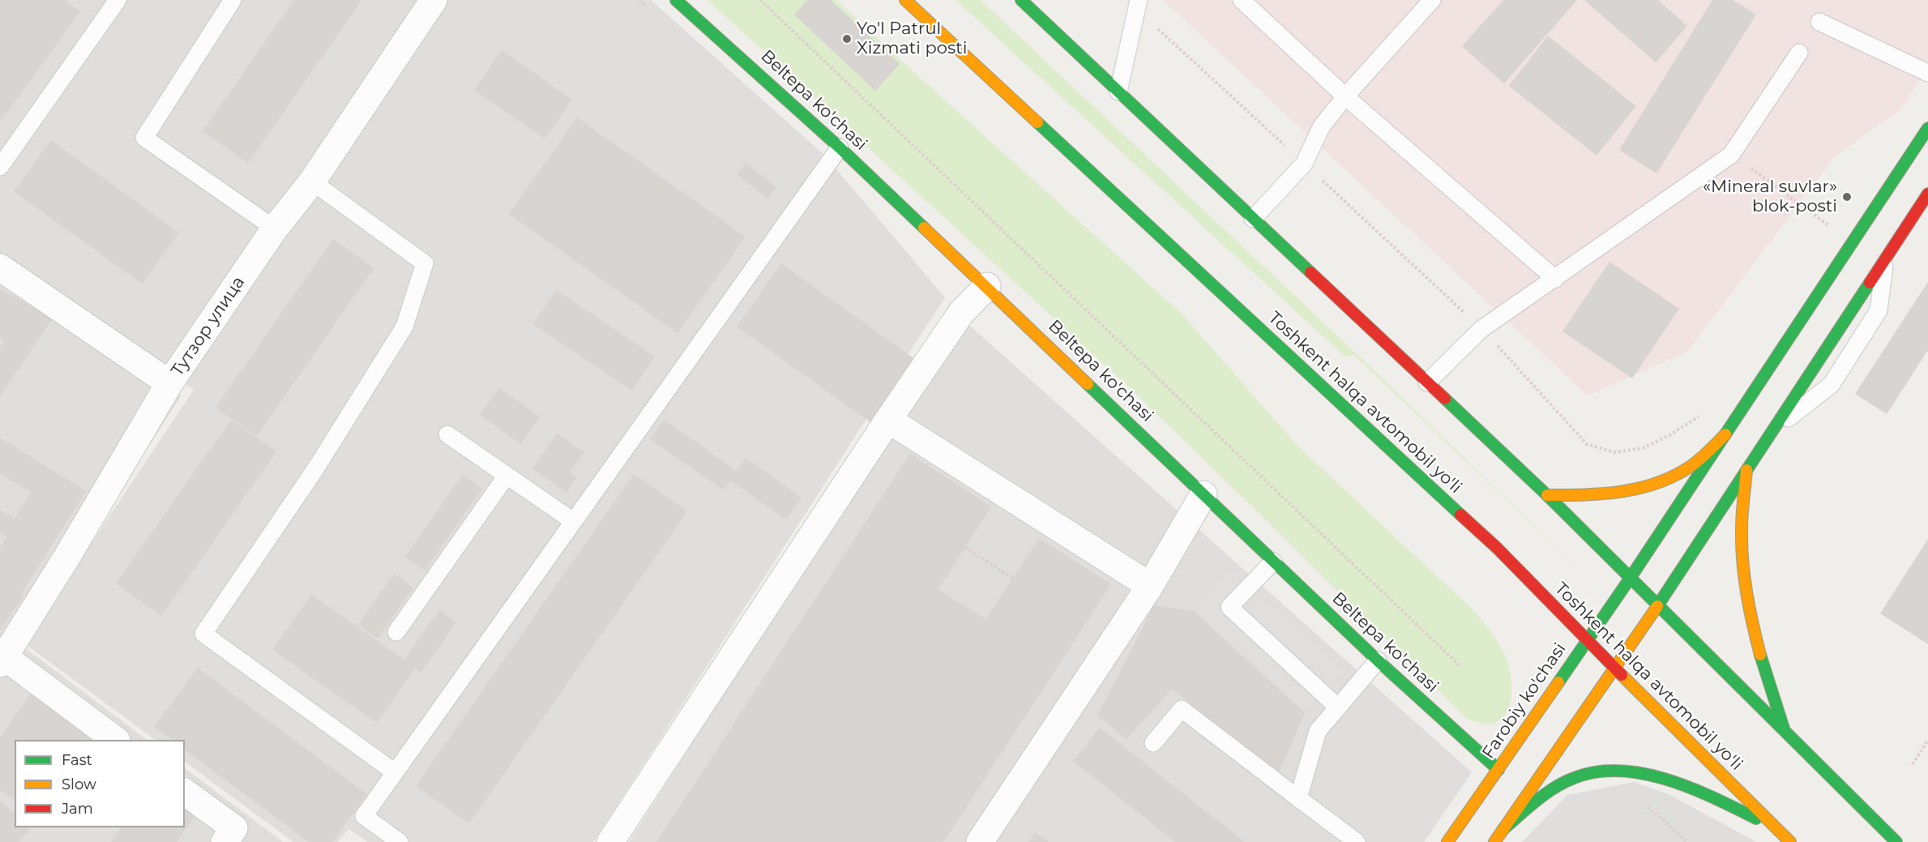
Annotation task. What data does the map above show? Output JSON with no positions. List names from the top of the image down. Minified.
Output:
{"streets":{"main road":["Beltepa ko'chasi","Toshkent halqa avtomobil yo'li","Farobiy ko'chasi"],"street":["Тутзор улица"]},"crossings":[["Beltepa ko'chasi","Farobiy ko'chasi"],["Toshkent halqa avtomobil yo'li","Farobiy ko'chasi"]],"places":["Yo'l Patrul Xizmati posti","«Mineral suvlar» blok-posti"],"legend":["Fast","Slow","Jam"]}
